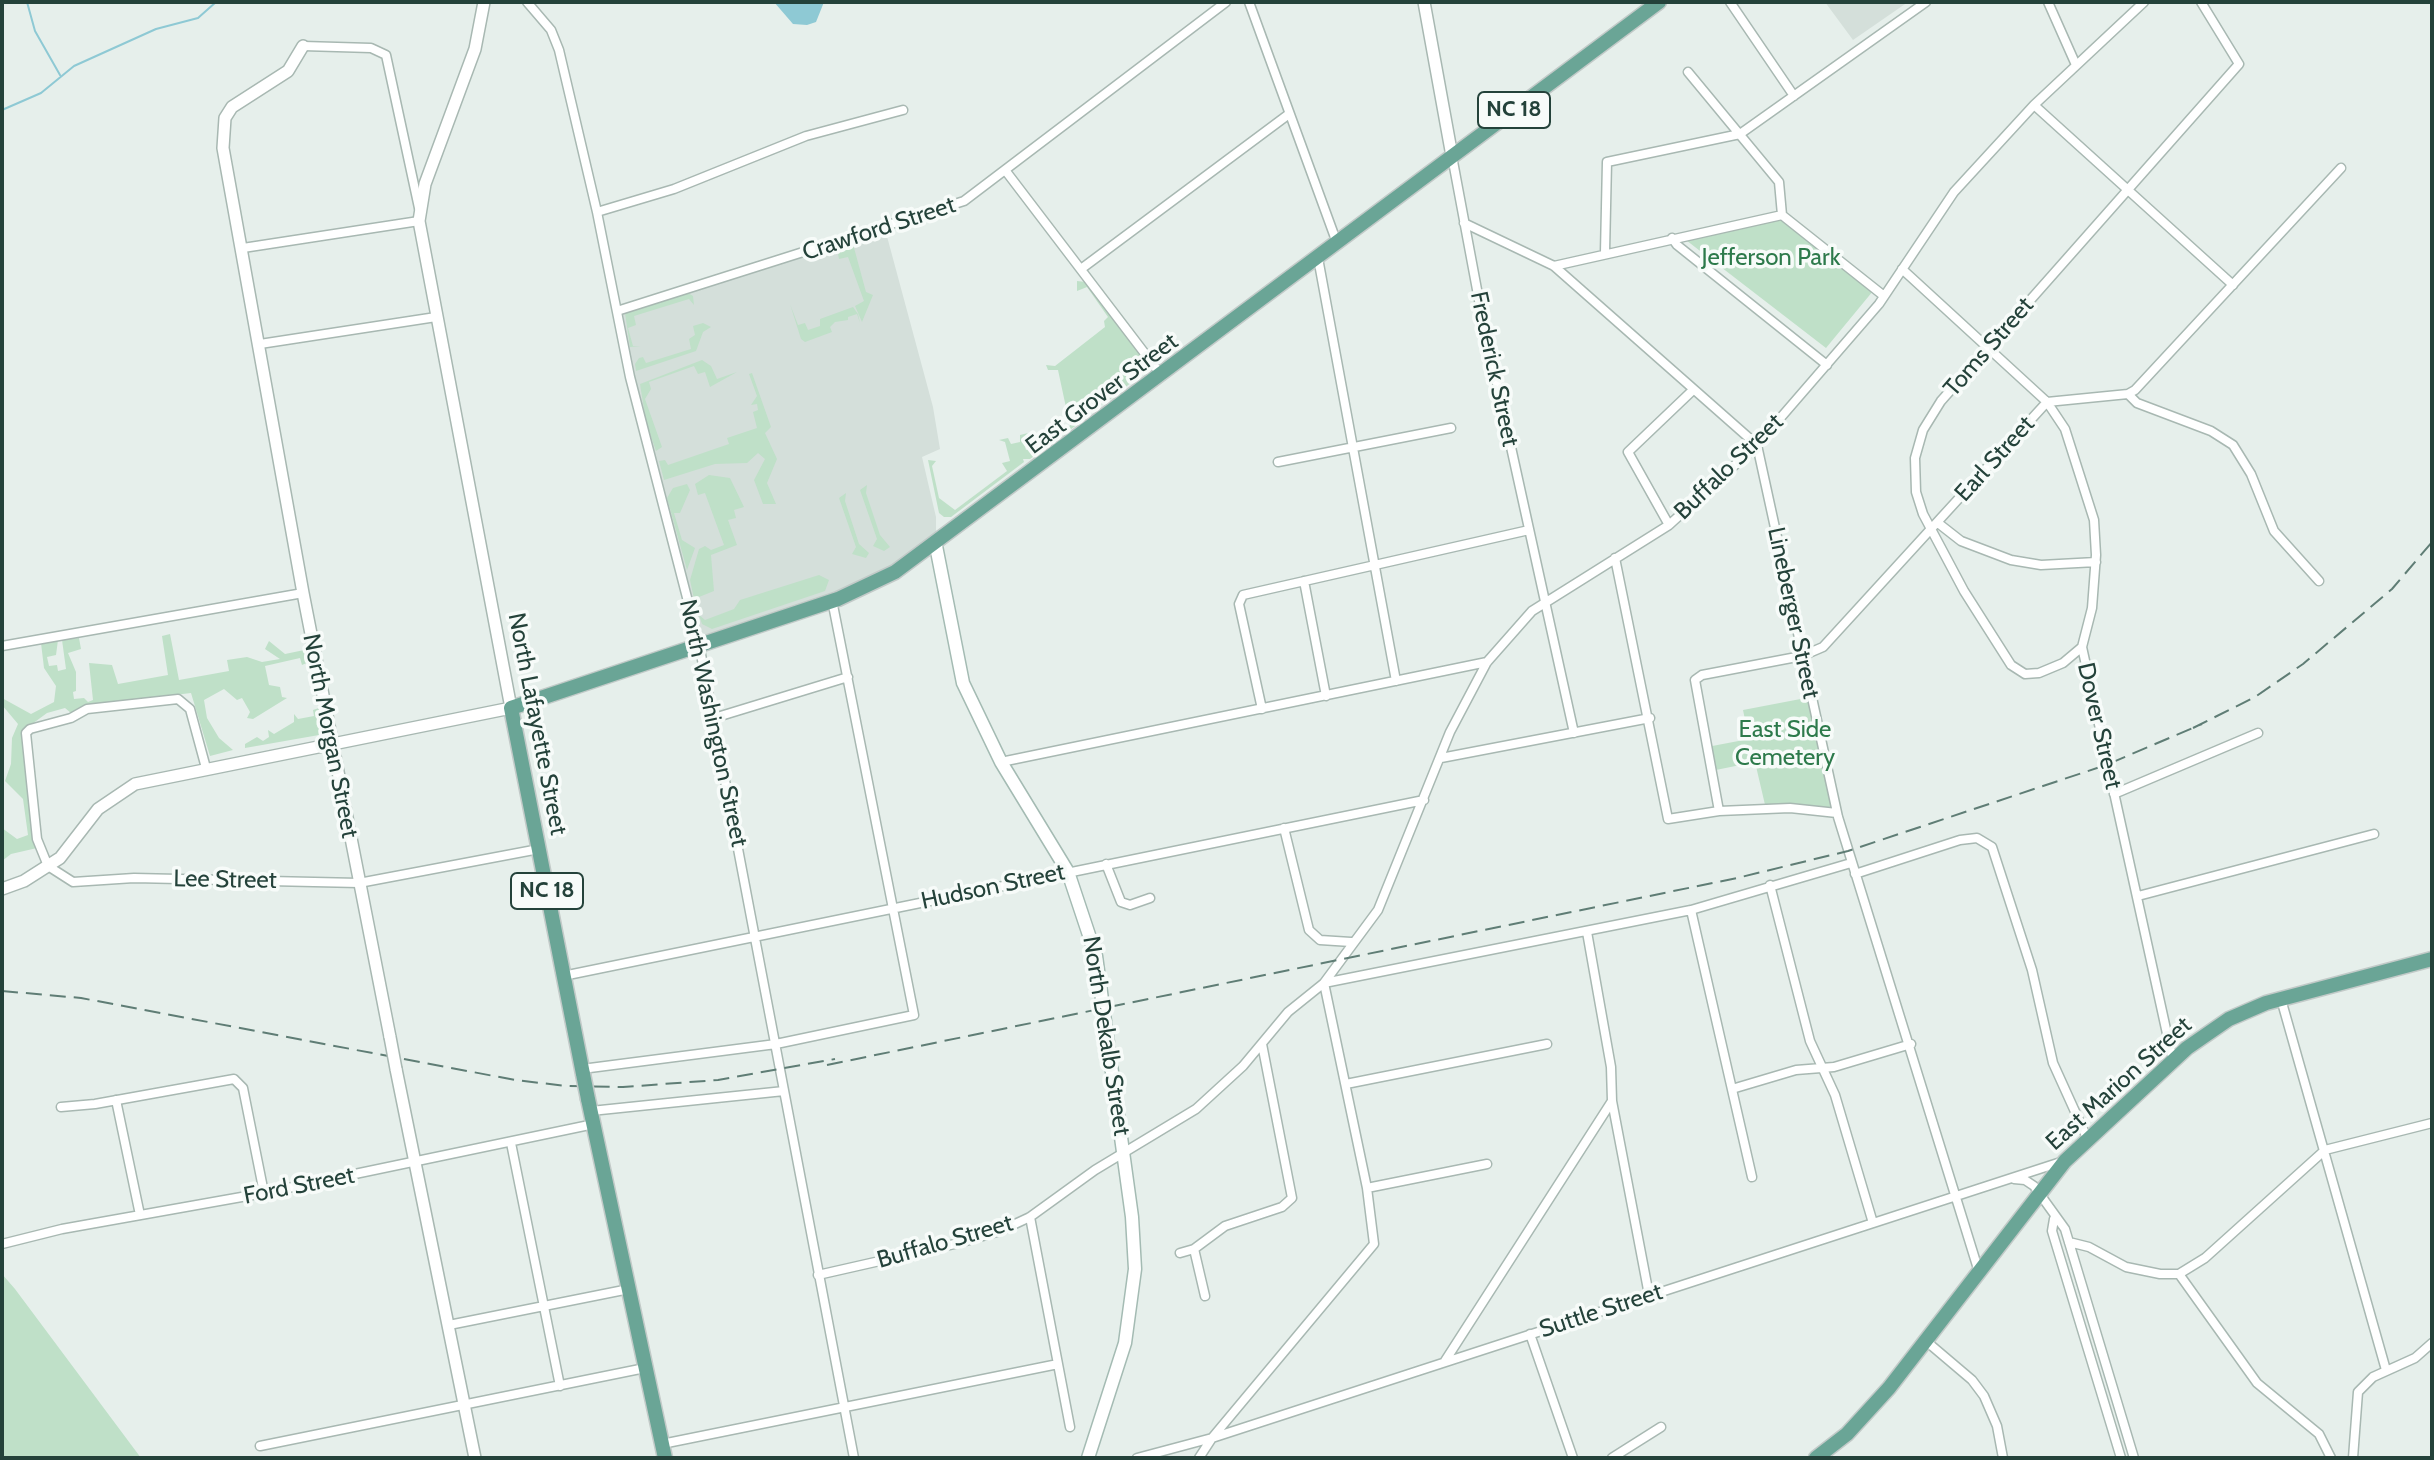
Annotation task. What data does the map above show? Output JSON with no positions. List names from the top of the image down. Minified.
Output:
{"streets":{"main road":["NC 18","East Grover Street","North Lafayette Street","North Dekalb Street","East Marion Street"],"street":["Crawford Street","Toms Street","Frederick Street","Earl Street","Buffalo Street","Lineberger Street","North Washington Street","Dover Street","North Morgan Street","Lee Street","Hudson Street","Ford Street","Suttle Street"]},"crossings":[["Crawford Street","North Washington Street"],["Toms Street","Earl Street"],["Toms Street","Dover Street"],["Frederick Street","East Grover Street"],["Frederick Street","Buffalo Street"],["East Grover Street","North Washington Street"],["East Grover Street","North Lafayette Street"],["East Grover Street","North Dekalb Street"],["Earl Street","Lineberger Street"],["Earl Street","Dover Street"],["Buffalo Street","Lineberger Street"],["Buffalo Street","North Washington Street"],["Buffalo Street","Dover Street"],["Buffalo Street","Hudson Street"],["Buffalo Street","North Dekalb Street"],["Lineberger Street","East Marion Street"],["Lineberger Street","Suttle Street"],["North Washington Street","Hudson Street"],["North Washington Street","Ford Street"],["North Lafayette Street","Lee Street"],["North Lafayette Street","Hudson Street"],["North Lafayette Street","Ford Street"],["Dover Street","East Marion Street"],["North Morgan Street","Lee Street"],["North Morgan Street","Ford Street"],["Hudson Street","North Dekalb Street"],["East Marion Street","Suttle Street"]],"parks":["Jefferson Park","East Side Cemetery"]}
